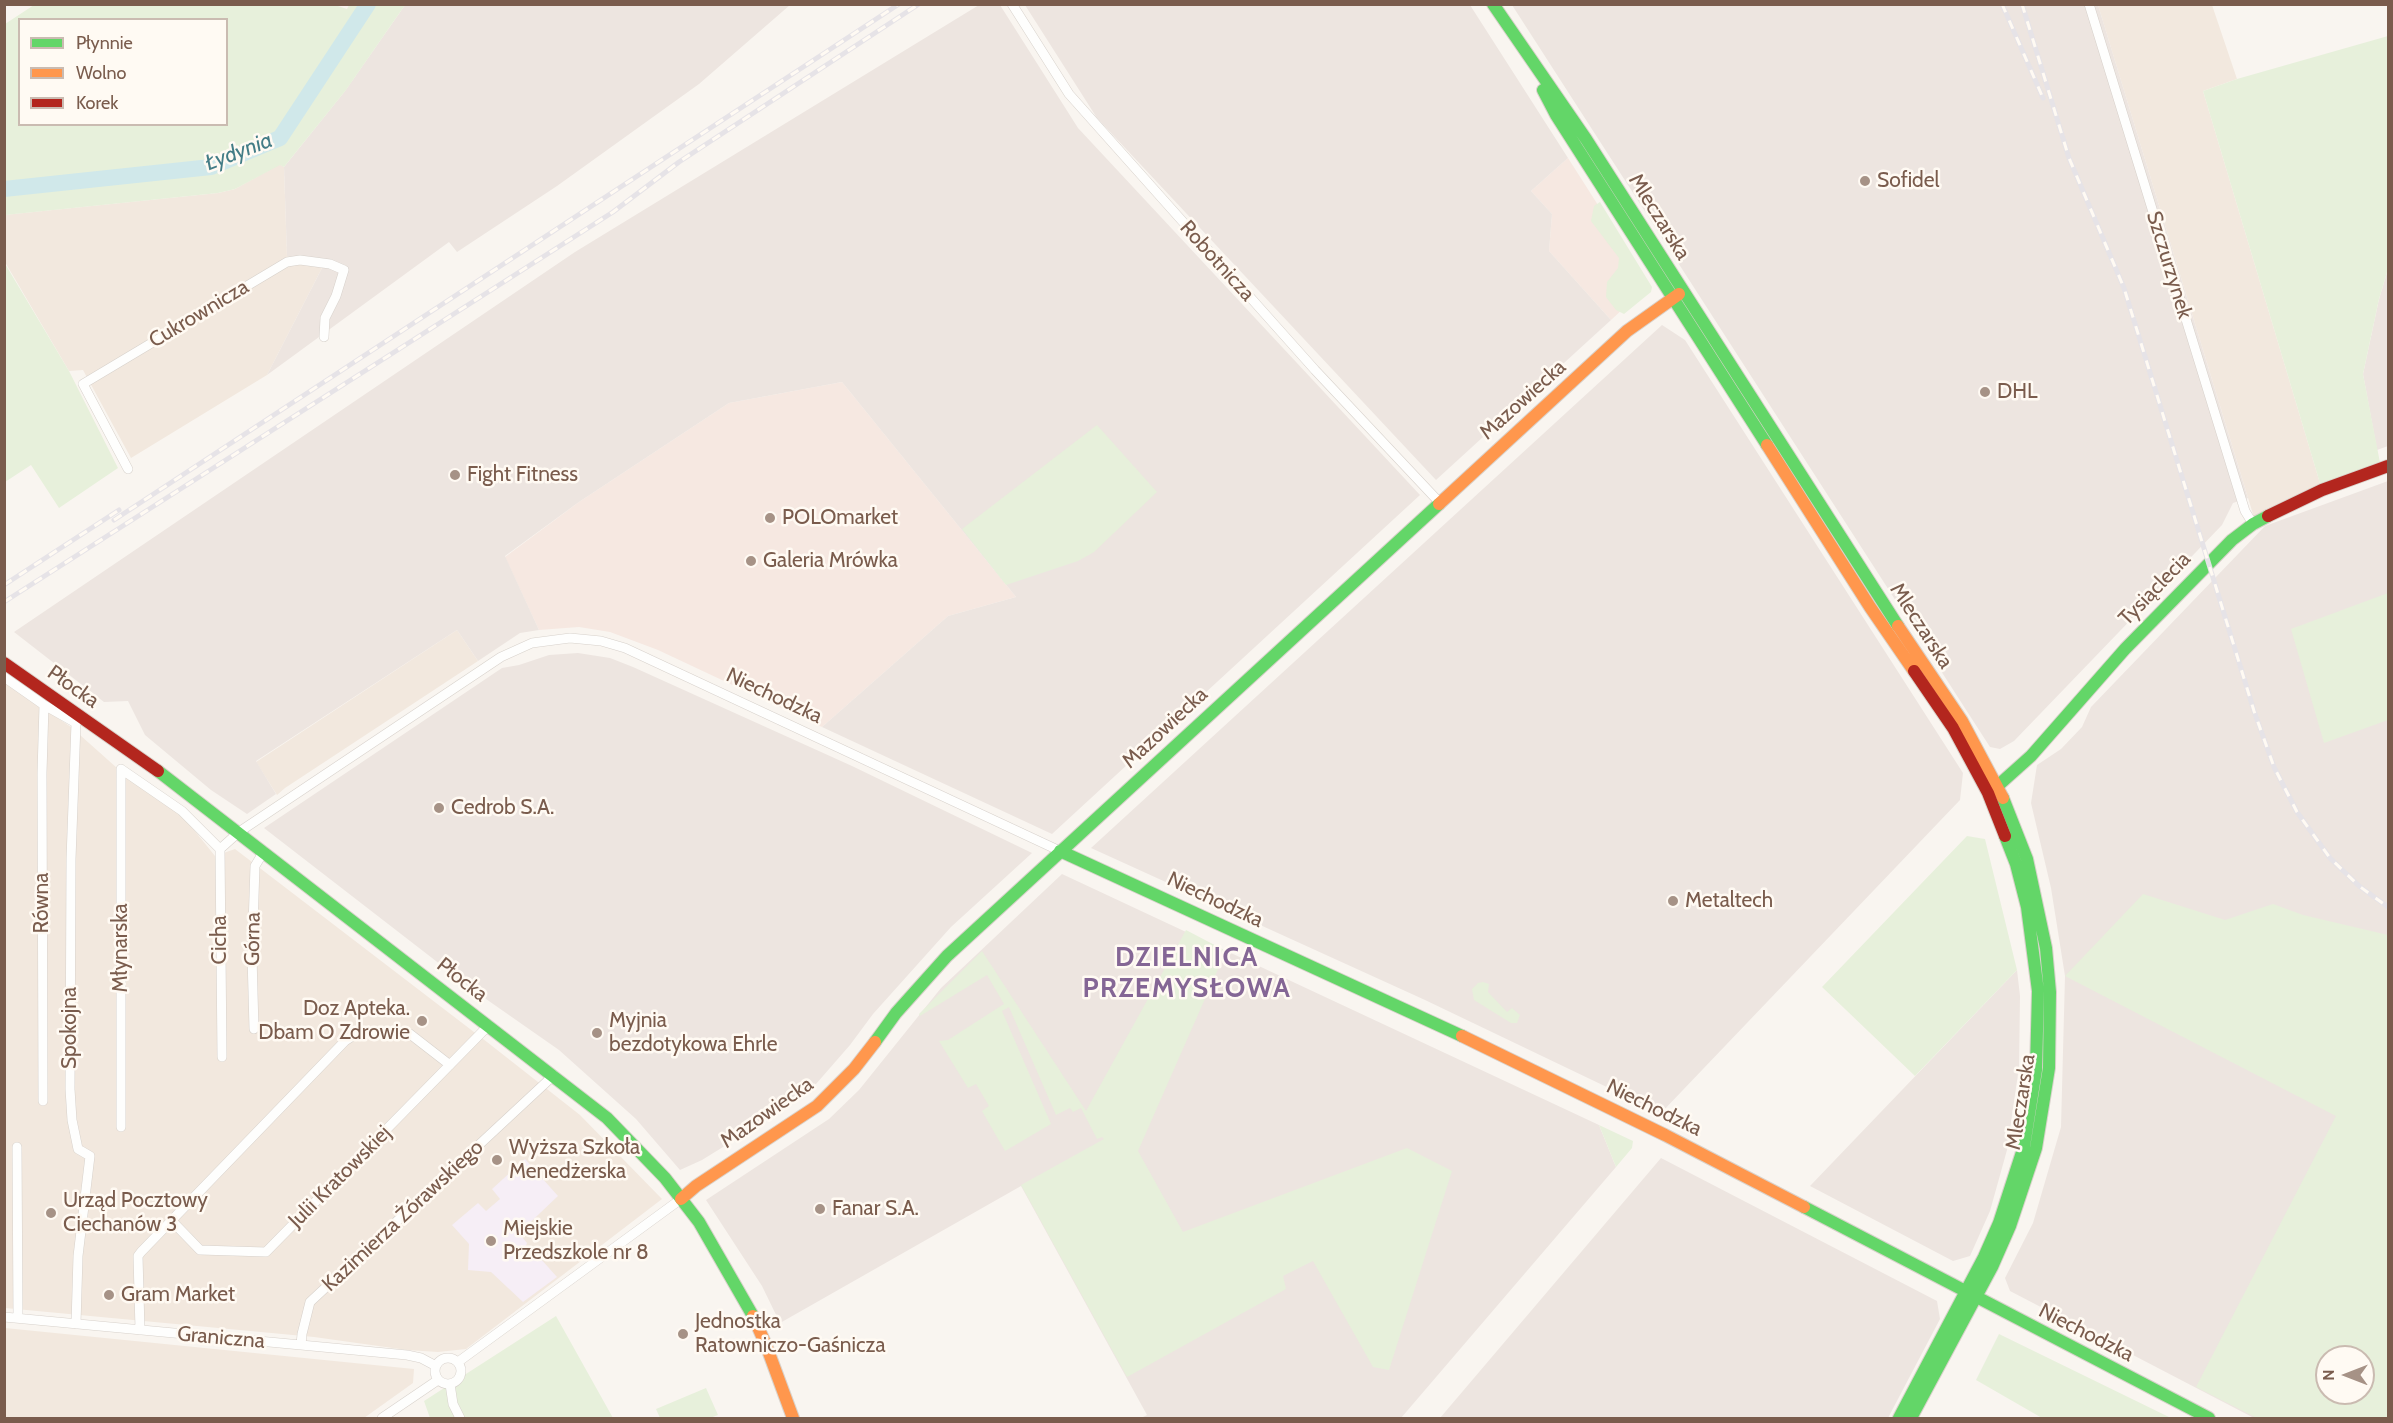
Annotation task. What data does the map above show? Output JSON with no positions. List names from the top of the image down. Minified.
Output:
{"streets":{"main road":["Mleczarska","Mazowiecka","Tysiąclecia","Płocka","Niechodzka"],"street":["Robotnicza","Szczurzynek","Cukrownicza","Równa","Górna","Cicha","Młynarska","Spokojna","Julii Kratowskiej","Kazimierza Żórawskiego","Graniczna"]},"crossings":[["Mleczarska","Mazowiecka"],["Mleczarska","Tysiąclecia"],["Mleczarska","Niechodzka"],["Robotnicza","Mazowiecka"],["Szczurzynek","Tysiąclecia"],["Mazowiecka","Płocka"],["Mazowiecka","Niechodzka"],["Płocka","Niechodzka"],["Płocka","Górna"],["Płocka","Julii Kratowskiej"],["Płocka","Kazimierza Żórawskiego"],["Równa","Spokojna"],["Cicha","Młynarska"],["Spokojna","Graniczna"],["Kazimierza Żórawskiego","Graniczna"]],"districts":["DZIELNICA PRZEMYSŁOWA"],"water":["Łydynia"],"places":["Sofidel","DHL","Fight Fitness","POLOmarket","Galeria Mrówka","Cedrob S.A.","Metaltech","Doz Apteka. Dbam O Zdrowie","Myjnia bezdotykowa Ehrle","Wyższa Szkoła Menedżerska","Fanar S.A.","Urząd Pocztowy Ciechanów 3","Miejskie Przedszkole nr 8","Gram Market","Jednostka Ratowniczo-Gaśnicza"],"legend":["Płynnie","Wolno","Korek"],"north":"left"}
